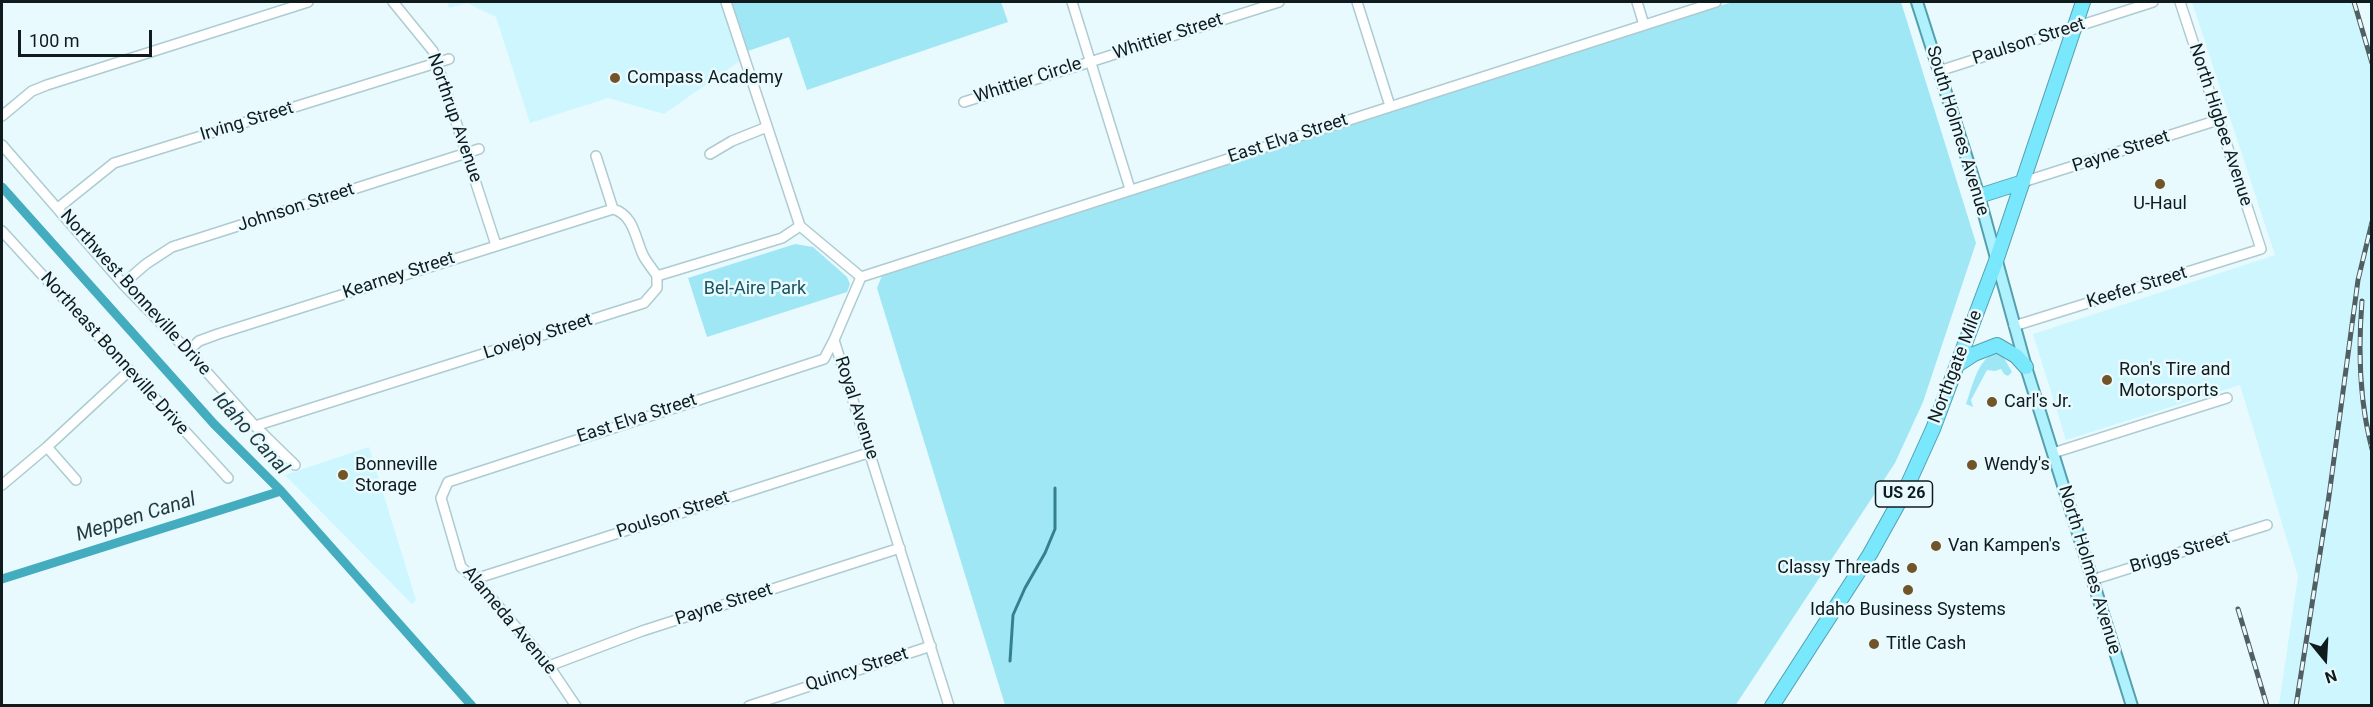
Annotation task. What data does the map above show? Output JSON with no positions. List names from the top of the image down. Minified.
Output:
{"streets":{"highway":["Northgate Mile","US 26"],"main road":["South Holmes Avenue","North Holmes Avenue"],"street":["Whittier Street","Paulson Street","Whittier Circle","Northrup Avenue","Irving Street","North Higbee Avenue","East Elva Street","Payne Street","Johnson Street","Kearney Street","Keefer Street","Northwest Bonneville Drive","Lovejoy Street","Northeast Bonneville Drive","Royal Avenue","Poulson Street","Briggs Street","Alameda Avenue","Quincy Street"]},"crossings":[["Whittier Street","Whittier Circle"],["Paulson Street","South Holmes Avenue"],["Paulson Street","Northgate Mile"],["Northrup Avenue","Irving Street"],["Northrup Avenue","Johnson Street"],["Northrup Avenue","Kearney Street"],["Irving Street","Northwest Bonneville Drive"],["North Higbee Avenue","Payne Street"],["North Higbee Avenue","Keefer Street"],["South Holmes Avenue","Northgate Mile"],["South Holmes Avenue","North Holmes Avenue"],["East Elva Street","Royal Avenue"],["East Elva Street","Alameda Avenue"],["Payne Street","Northgate Mile"],["Payne Street","Royal Avenue"],["Payne Street","Alameda Avenue"],["Johnson Street","Northwest Bonneville Drive"],["Kearney Street","Northwest Bonneville Drive"],["Keefer Street","North Holmes Avenue"],["Northwest Bonneville Drive","Lovejoy Street"],["Northgate Mile","North Holmes Avenue"],["Royal Avenue","Poulson Street"],["Royal Avenue","Quincy Street"],["Poulson Street","Alameda Avenue"],["Briggs Street","North Holmes Avenue"]],"water":["Idaho Canal","Meppen Canal"],"parks":["Bel-Aire Park"],"places":["Compass Academy","U-Haul","Ron's Tire and Motorsports","Carl's Jr.","Wendy's","Bonneville Storage","Van Kampen's","Classy Threads","Idaho Business Systems","Title Cash"],"scale_bar":"100 m","north":"bottom"}
